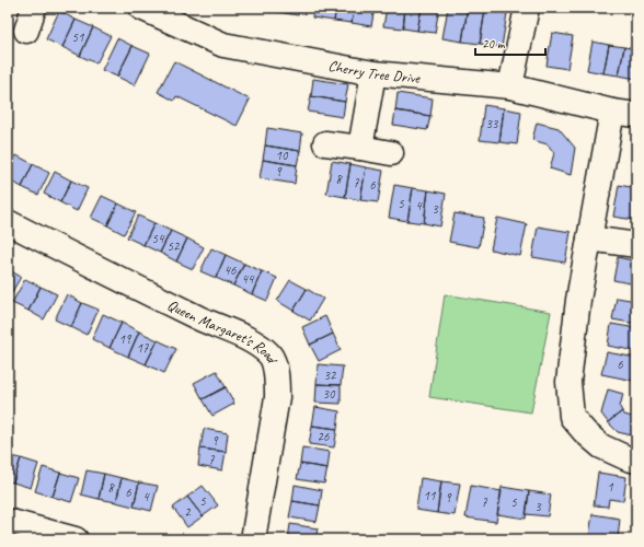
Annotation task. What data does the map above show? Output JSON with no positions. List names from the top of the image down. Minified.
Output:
{"streets":{"street":["Cherry Tree Drive","Queen Margaret's Road"]},"house_numbers":["51","33","10","9","8","7","6","5","4","3","54","52","46","44","19","17","6","32","30","26","9","7","1","8","6","11","4","9","5","7","5","3","2"],"scale_bar":"20 m"}
